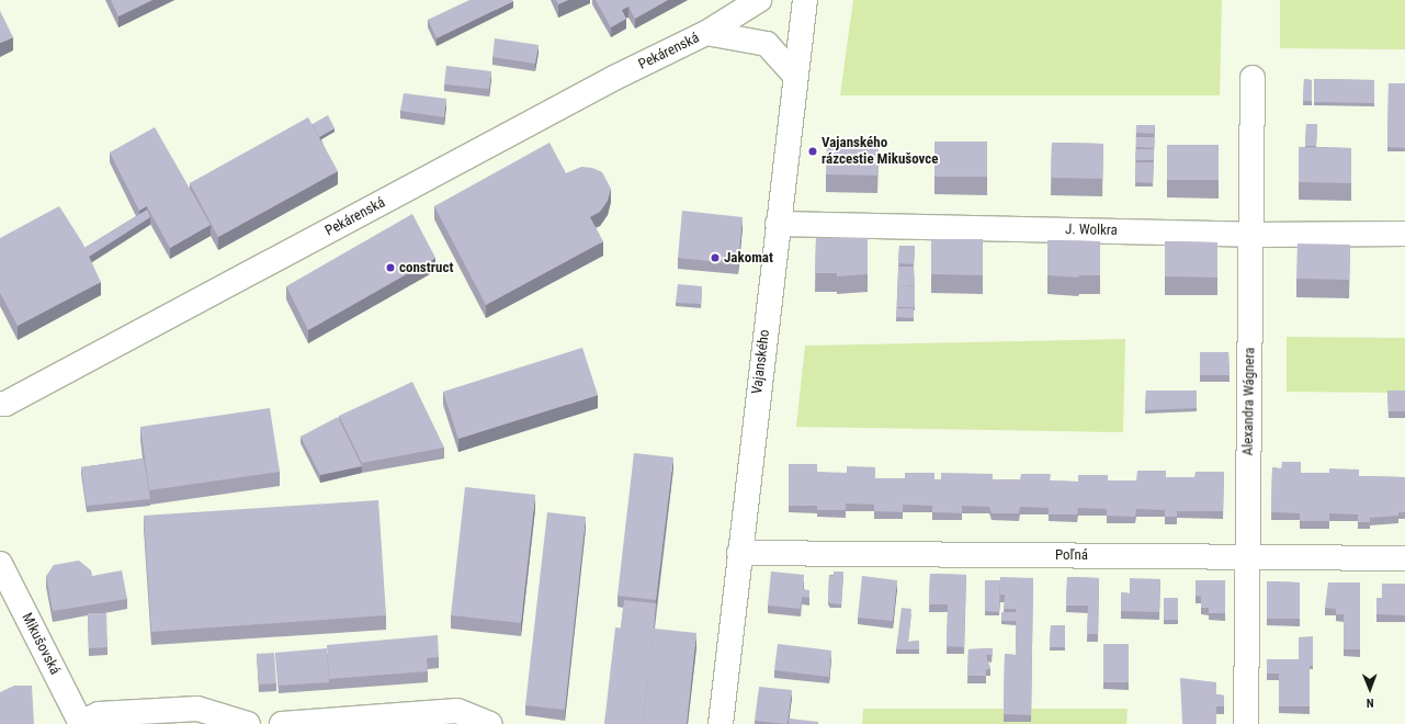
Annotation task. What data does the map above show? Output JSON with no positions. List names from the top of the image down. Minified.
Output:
{"streets":{"street":["Pekárenská","J. Wolkra","Vajanského","Alexandra Wágnera","Poľná","Mikušovská"]},"crossings":[["Pekárenská","Vajanského"],["J. Wolkra","Vajanského"],["J. Wolkra","Alexandra Wágnera"],["Vajanského","Poľná"],["Alexandra Wágnera","Poľná"]],"places":["Vajanského rázcestie Mikušovce","Jakomat","construct"],"north":"bottom"}
